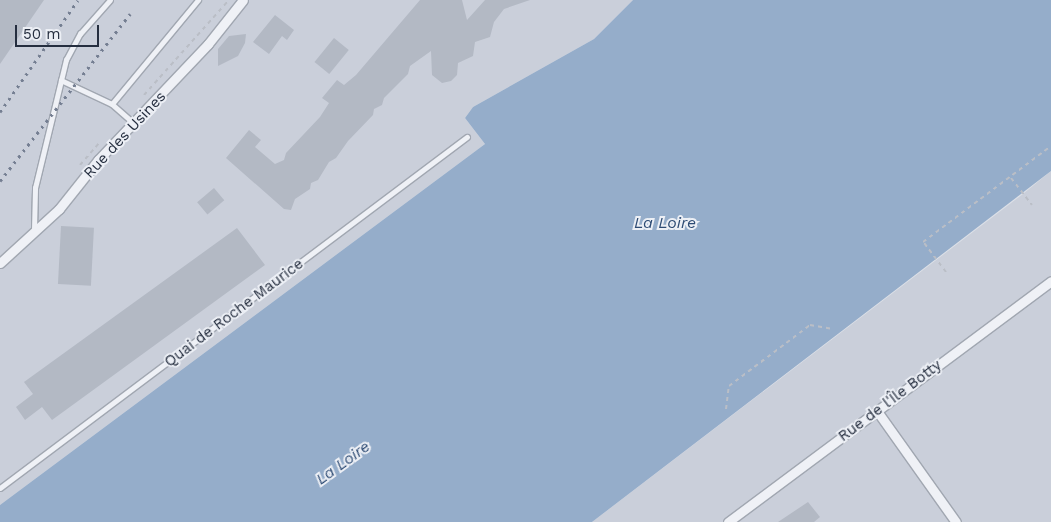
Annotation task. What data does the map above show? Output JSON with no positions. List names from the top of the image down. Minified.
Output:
{"streets":{"street":["Rue des Usines","Rue de l'Île Botty"],"lane":["Quai de Roche Maurice"]},"water":["La Loire"],"scale_bar":"50 m"}
